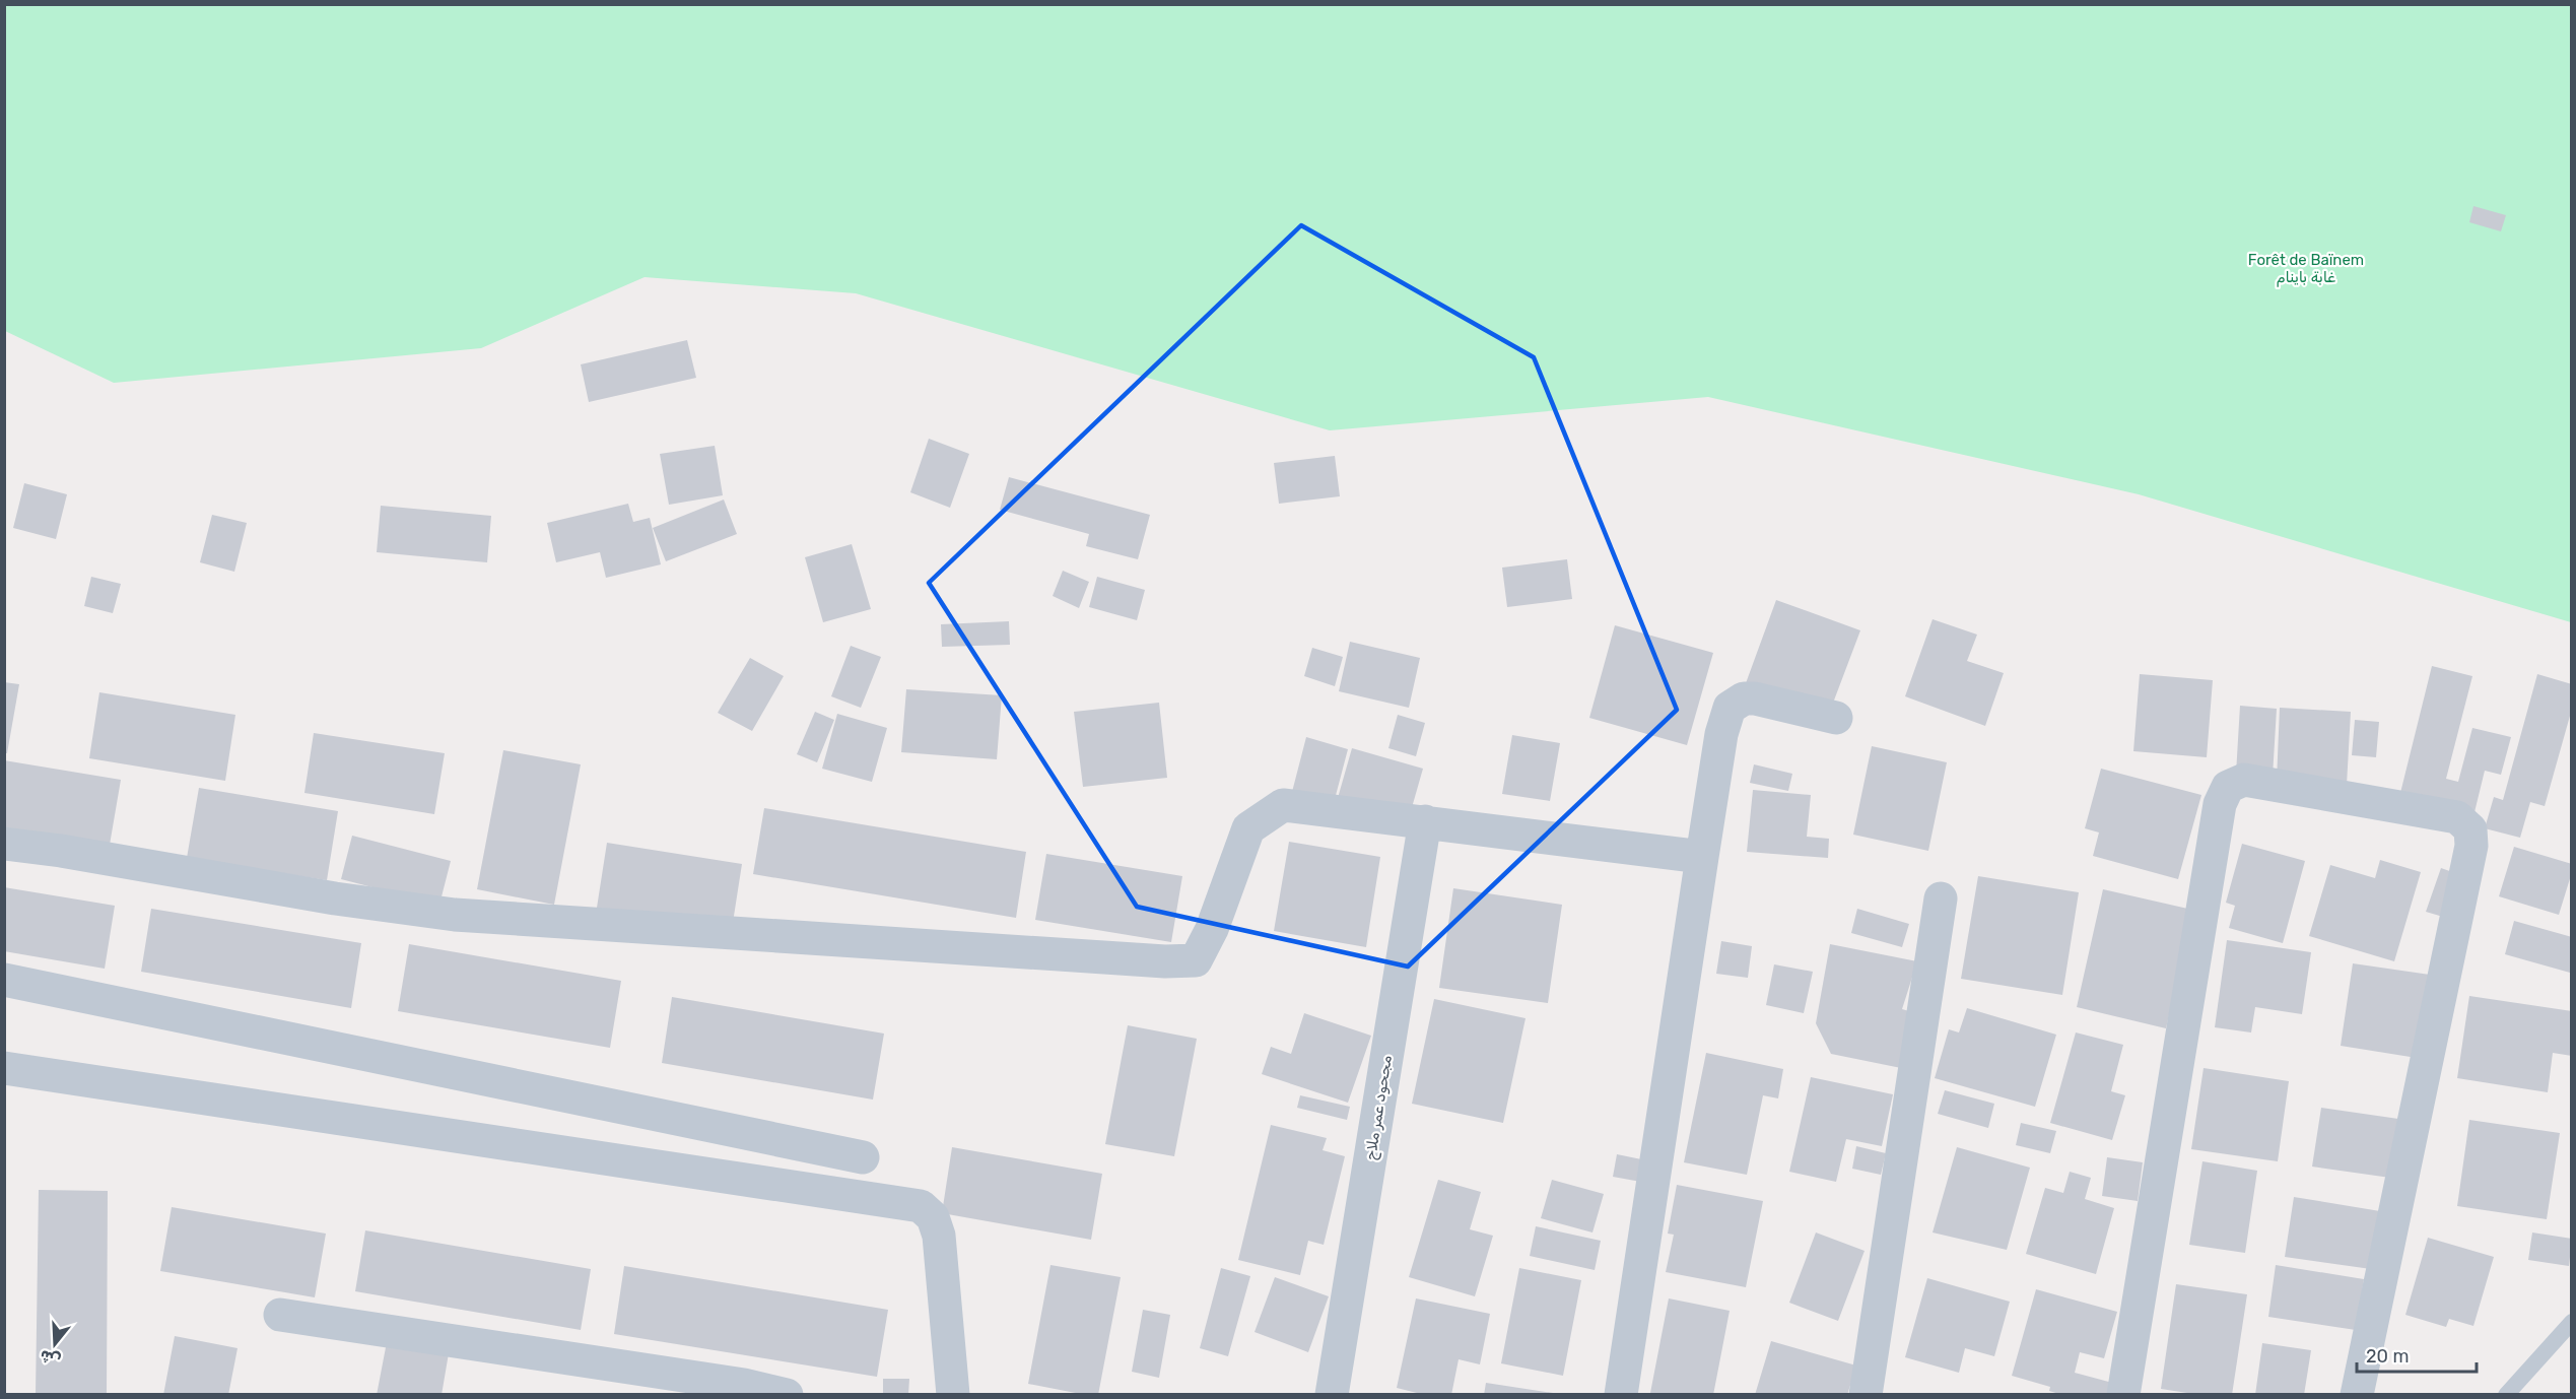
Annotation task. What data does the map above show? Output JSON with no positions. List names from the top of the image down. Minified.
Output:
{"streets":{"street":["مجحود عمر ملاح"]},"parks":["Forêt de Baïnem غابة باينام"],"scale_bar":"20 m","north":"bottom"}
